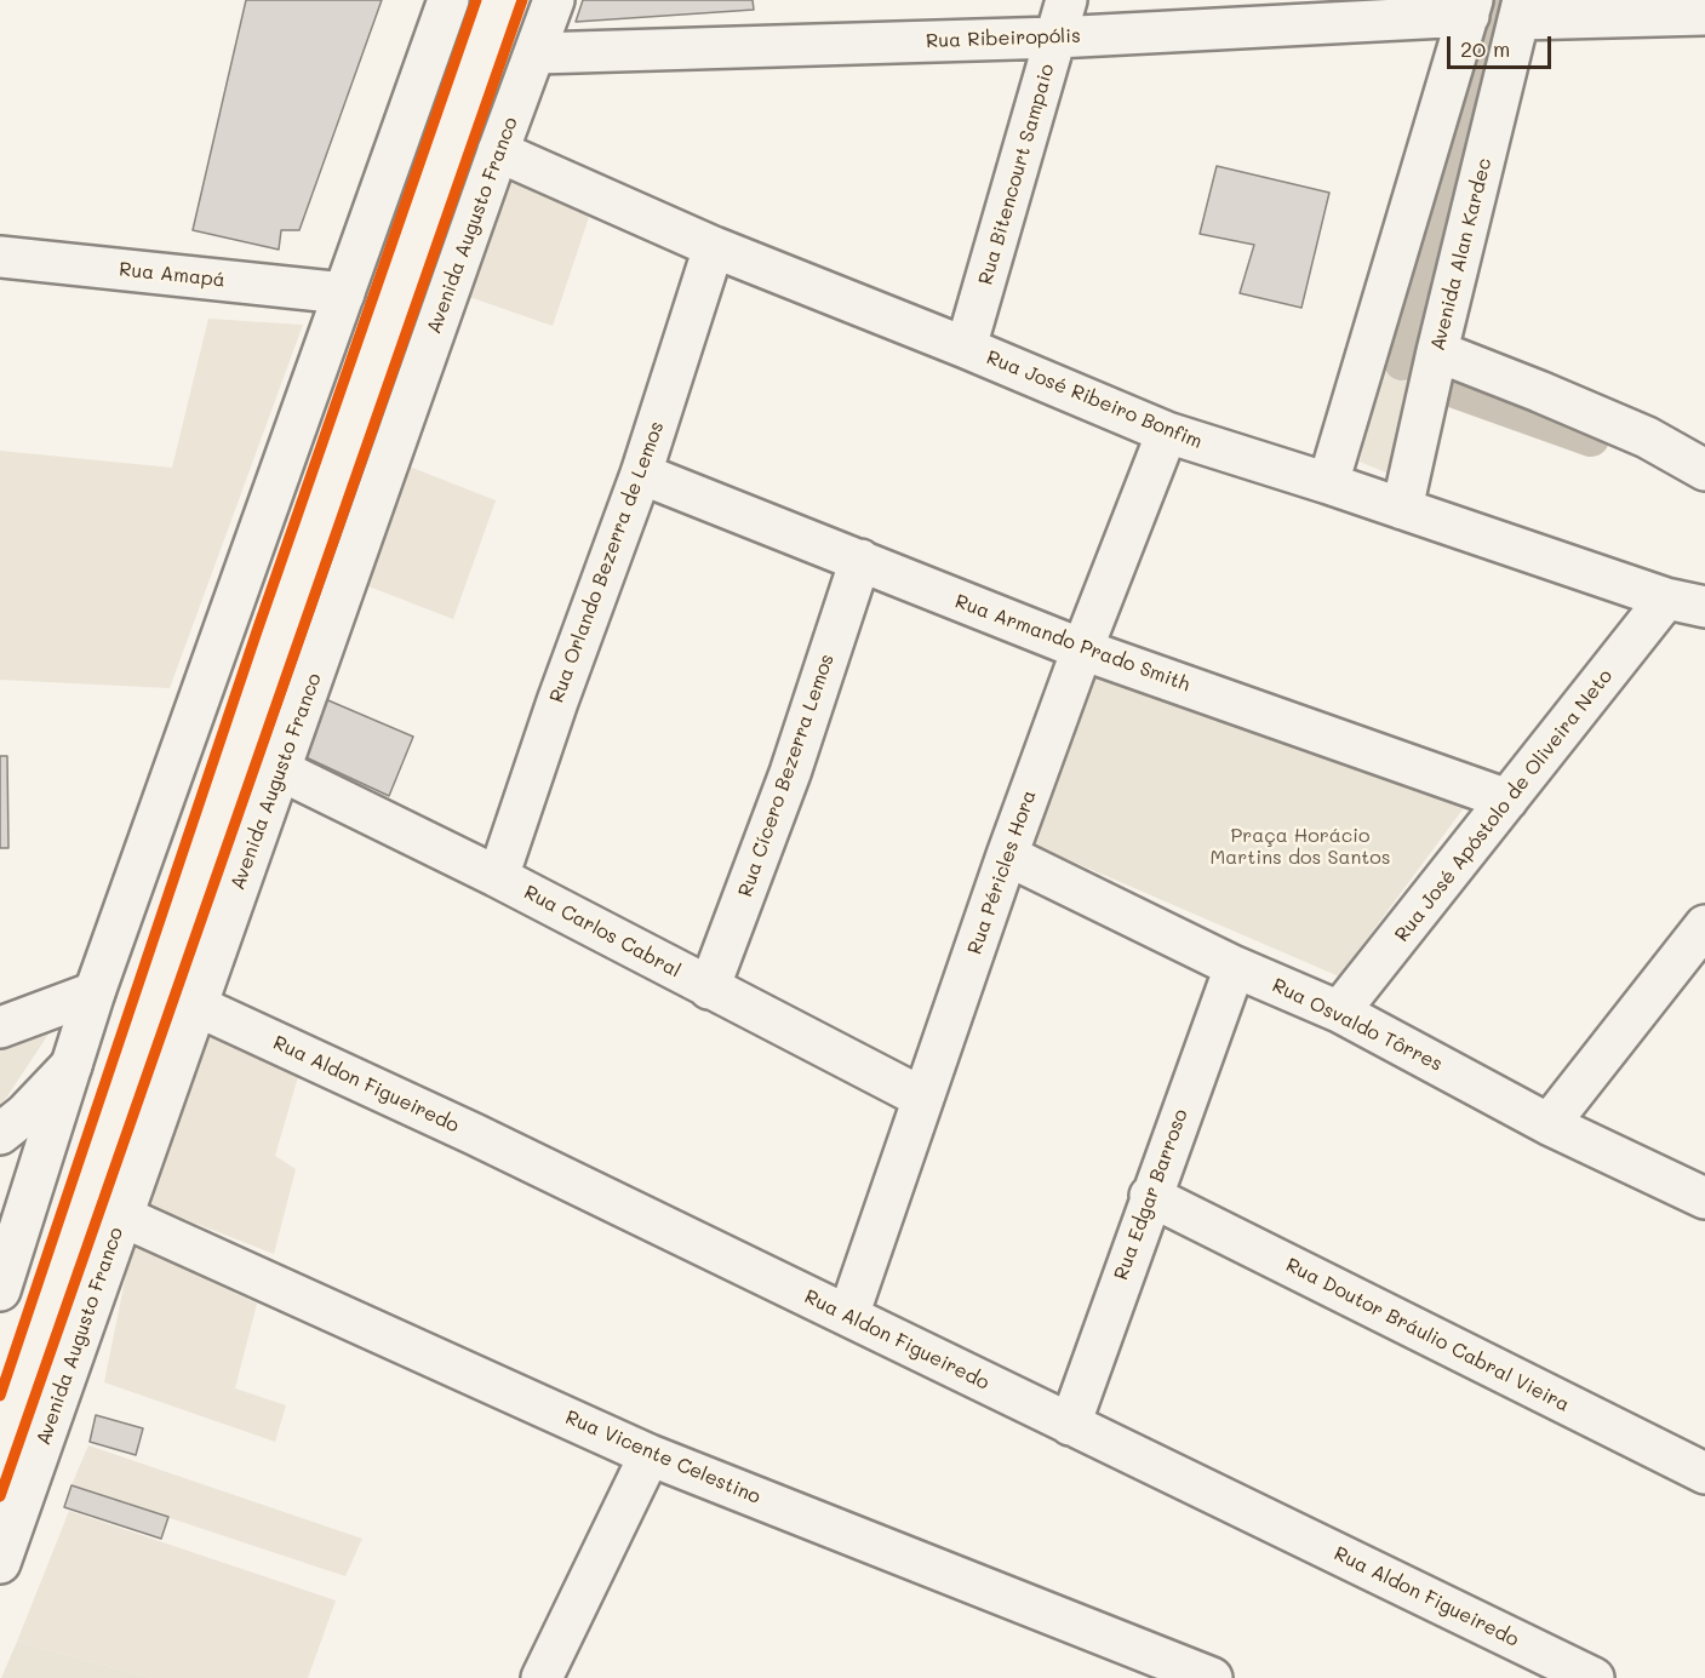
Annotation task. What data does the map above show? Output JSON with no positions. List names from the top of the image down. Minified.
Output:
{"streets":{"street":["Rua Ribeiropólis","Rua Bitencourt Sampaio","Avenida Augusto Franco","Avenida Alan Kardec","Rua Amapá","Rua José Ribeiro Bonfim","Rua Orlando Bezerra de Lemos","Rua Armando Prado Smith","Rua Cícero Bezerra Lemos","Rua José Apóstolo de Oliveira Neto","Rua Péricles Hora","Rua Carlos Cabral","Rua Osvaldo Tôrres","Rua Aldon Figueiredo","Rua Edgar Barroso","Rua Doutor Bráulio Cabral Vieira","Rua Vicente Celestino"]},"crossings":[["Rua Ribeiropólis","Rua Bitencourt Sampaio"],["Rua Ribeiropólis","Avenida Augusto Franco"],["Rua Bitencourt Sampaio","Rua José Ribeiro Bonfim"],["Avenida Augusto Franco","Rua José Ribeiro Bonfim"],["Avenida Augusto Franco","Rua Carlos Cabral"],["Avenida Augusto Franco","Rua Aldon Figueiredo"],["Avenida Augusto Franco","Rua Vicente Celestino"],["Avenida Alan Kardec","Rua José Ribeiro Bonfim"],["Rua José Ribeiro Bonfim","Rua Orlando Bezerra de Lemos"],["Rua José Ribeiro Bonfim","Rua José Apóstolo de Oliveira Neto"],["Rua José Ribeiro Bonfim","Rua Péricles Hora"],["Rua Orlando Bezerra de Lemos","Rua Armando Prado Smith"],["Rua Orlando Bezerra de Lemos","Rua Carlos Cabral"],["Rua Armando Prado Smith","Rua Cícero Bezerra Lemos"],["Rua Armando Prado Smith","Rua José Apóstolo de Oliveira Neto"],["Rua Armando Prado Smith","Rua Péricles Hora"],["Rua Cícero Bezerra Lemos","Rua Carlos Cabral"],["Rua José Apóstolo de Oliveira Neto","Rua Osvaldo Tôrres"],["Rua Péricles Hora","Rua Carlos Cabral"],["Rua Péricles Hora","Rua Osvaldo Tôrres"],["Rua Péricles Hora","Rua Aldon Figueiredo"],["Rua Osvaldo Tôrres","Rua Edgar Barroso"],["Rua Aldon Figueiredo","Rua Edgar Barroso"],["Rua Edgar Barroso","Rua Doutor Bráulio Cabral Vieira"]],"parks":["Praça Horácio Martins dos Santos"],"scale_bar":"20 m"}
